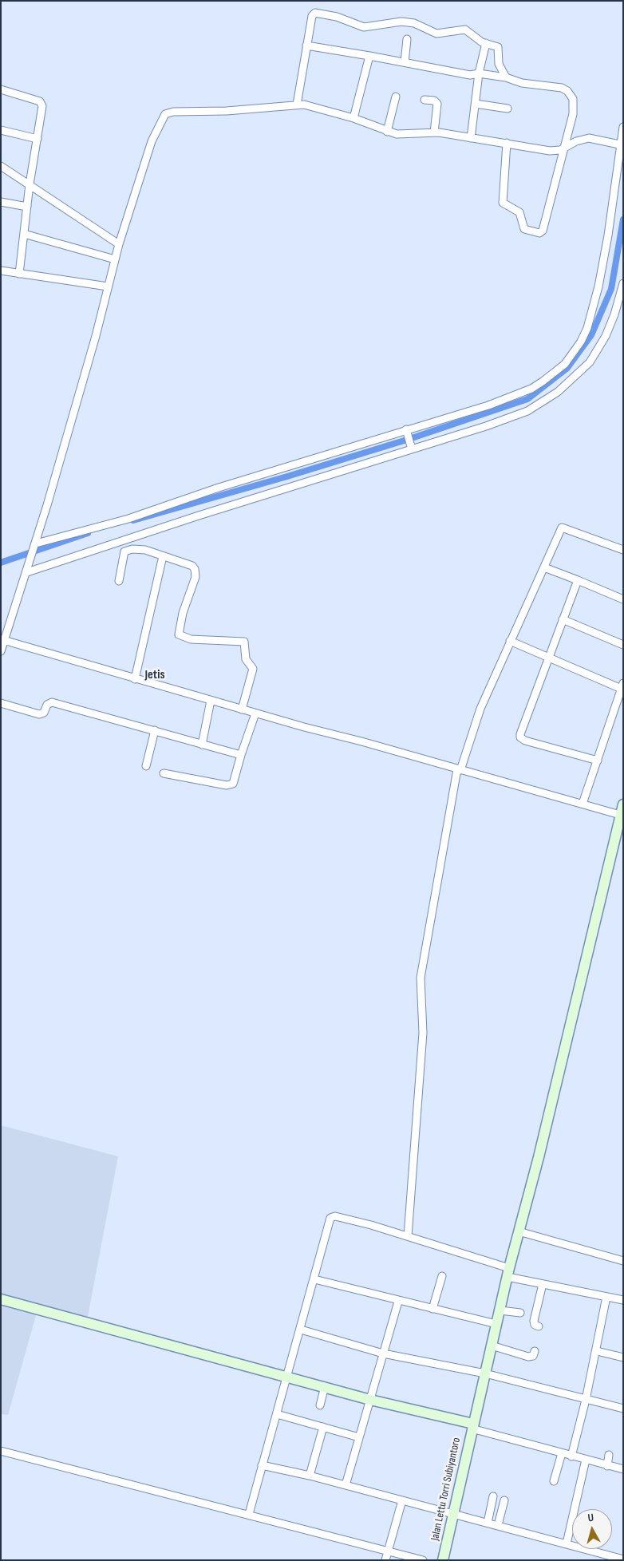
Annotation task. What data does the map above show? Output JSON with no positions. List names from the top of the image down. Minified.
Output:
{"streets":{"main road":["Jalan Lettu Torri Subiyantoro"]},"districts":["Jetis"],"north":"top"}
